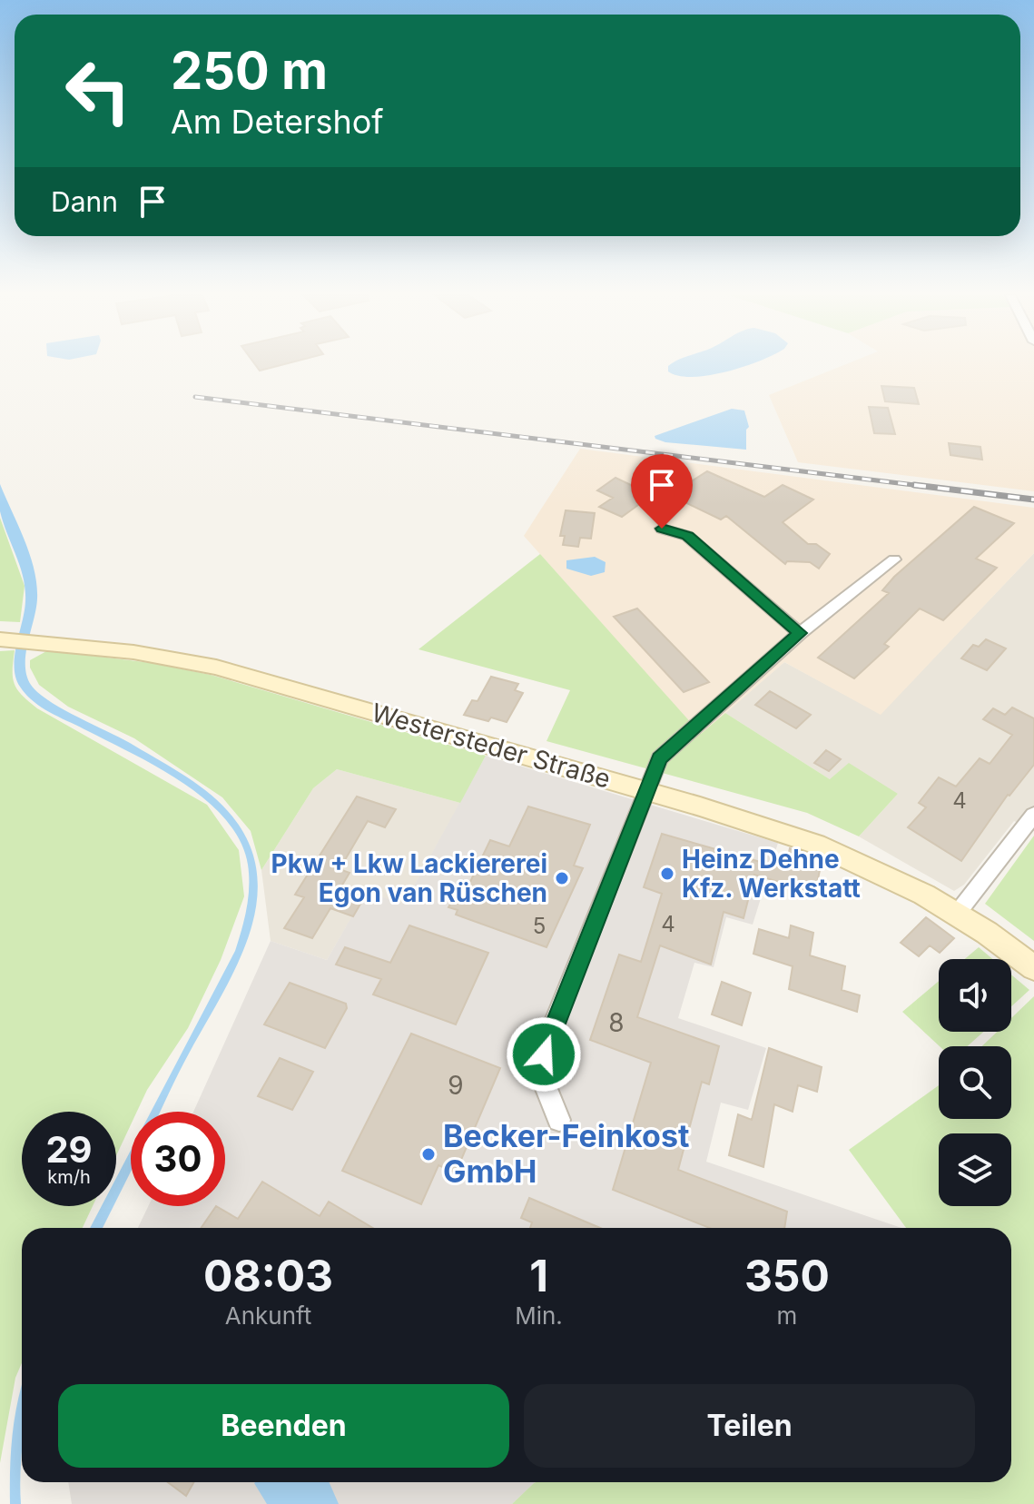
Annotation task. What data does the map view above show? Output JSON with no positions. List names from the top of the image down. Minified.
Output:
{"streets":{"main road":["Westersteder Straße"]},"places":["Heinz Dehne Kfz. Werkstatt","Pkw + Lkw Lackiererei Egon van Rüschen","Becker-Feinkost GmbH"],"house_numbers":["4","4","5","8","9"],"page":{"turn":["250 m","Am Detershof"],"then":"Dann","speed":"29 km/h","limit":"30","eta":["08:03","Ankunft","1","Min.","350","m"],"buttons":["Beenden","Teilen"]}}
